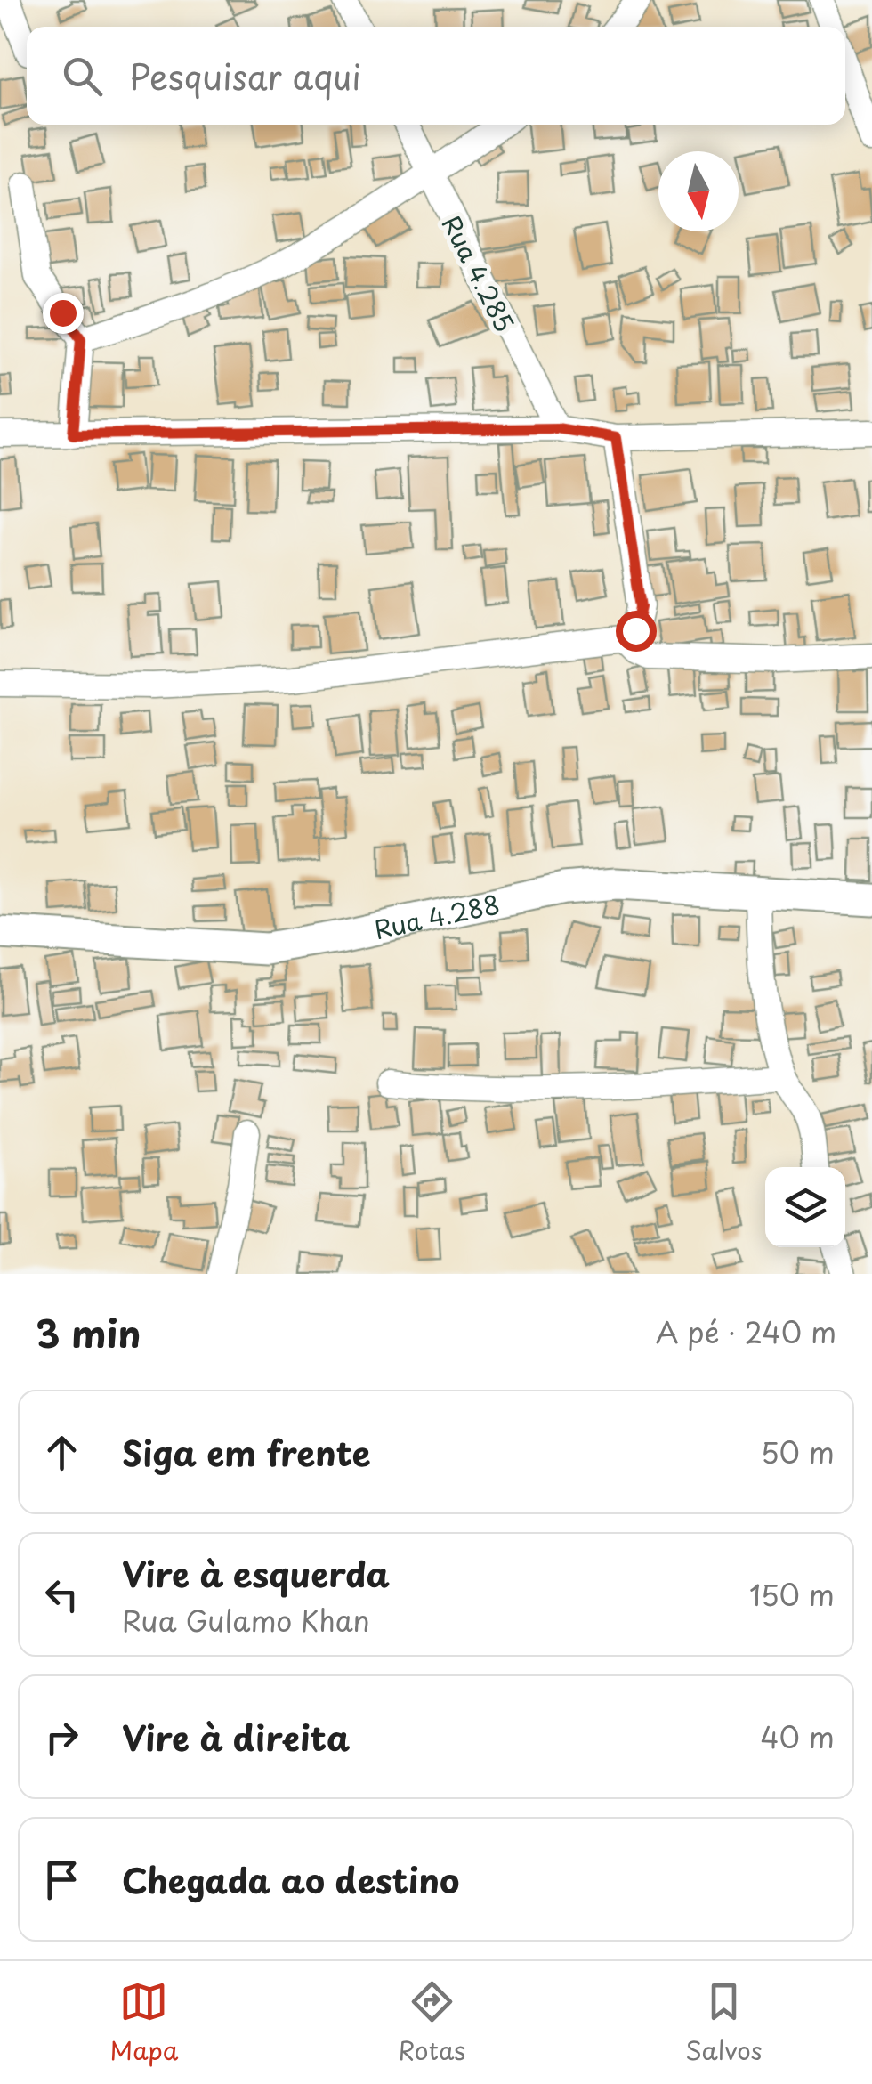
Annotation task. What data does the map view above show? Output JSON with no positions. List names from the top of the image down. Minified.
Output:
{"streets":{"street":["Rua 4.285","Rua 4.288"]},"north":"bottom","page":{"search":"Pesquisar aqui","heading":["3 min","A pé · 240 m"],"list":[["Siga em frente","50 m"],["Vire à esquerda","Rua Gulamo Khan","150 m"],["Vire à direita","40 m"],"Chegada ao destino"],"nav":["Mapa","Rotas","Salvos"]}}
